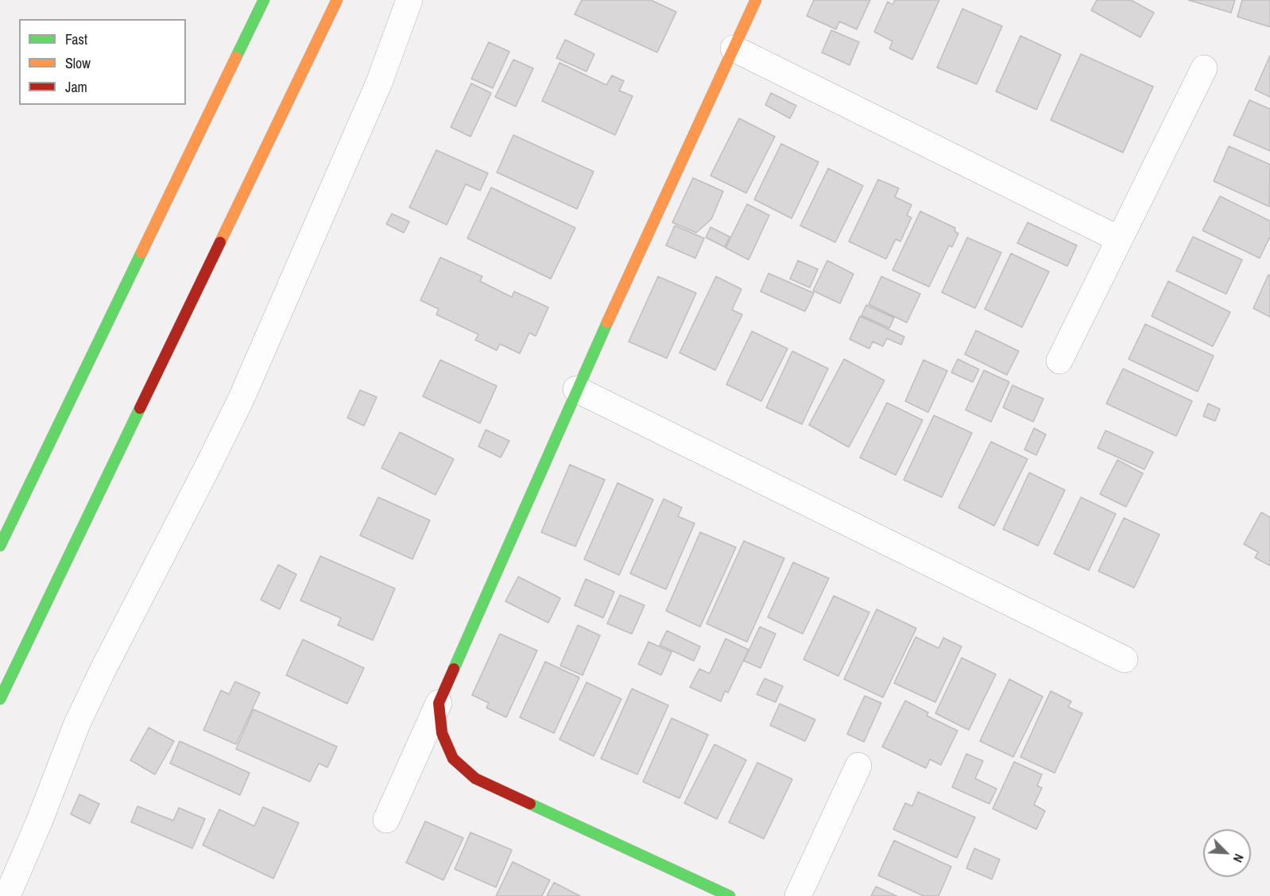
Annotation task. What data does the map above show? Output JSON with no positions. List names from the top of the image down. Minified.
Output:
{"legend":["Fast","Slow","Jam"],"north":"bottom right"}
